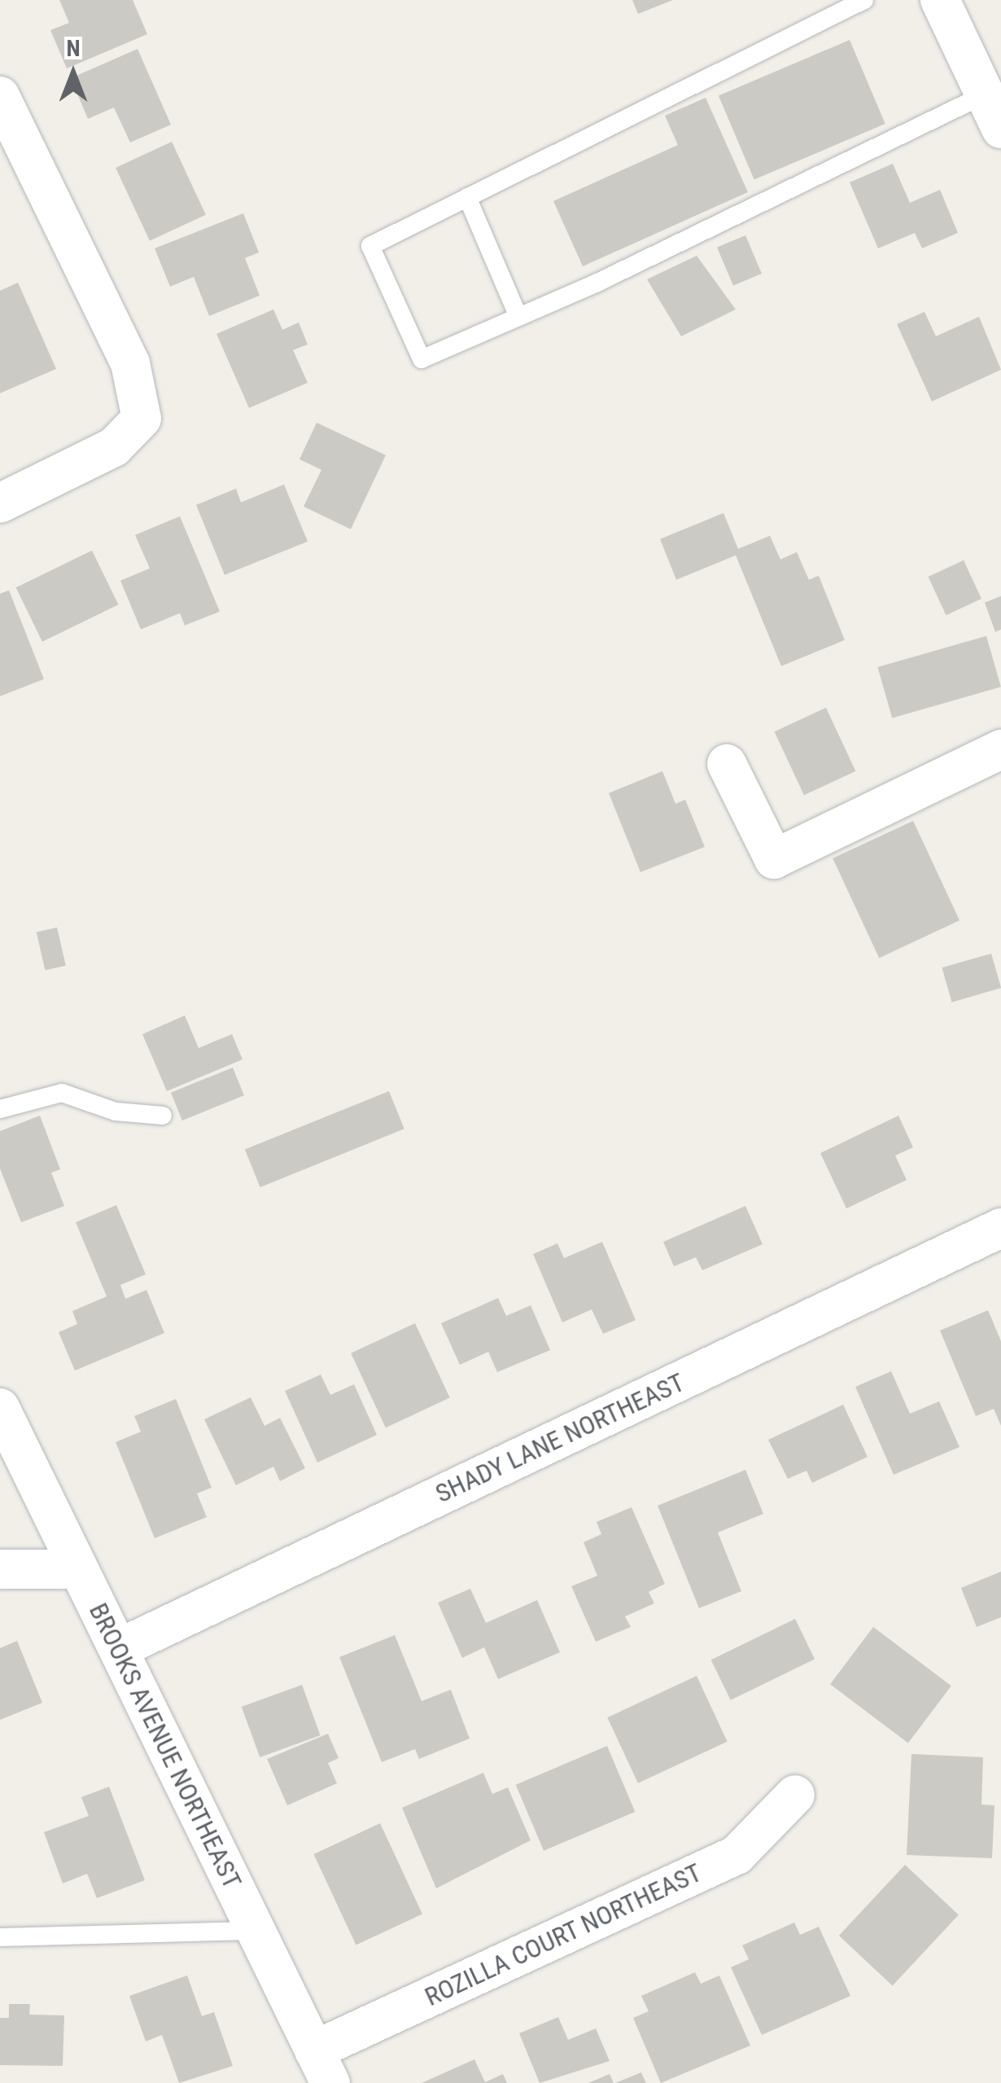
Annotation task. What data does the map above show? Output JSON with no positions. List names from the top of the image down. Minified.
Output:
{"streets":{"street":["SHADY LANE NORTHEAST","BROOKS AVENUE NORTHEAST","ROZILLA COURT NORTHEAST"]},"crossings":[["SHADY LANE NORTHEAST","BROOKS AVENUE NORTHEAST"],["BROOKS AVENUE NORTHEAST","ROZILLA COURT NORTHEAST"]],"north":"top"}
